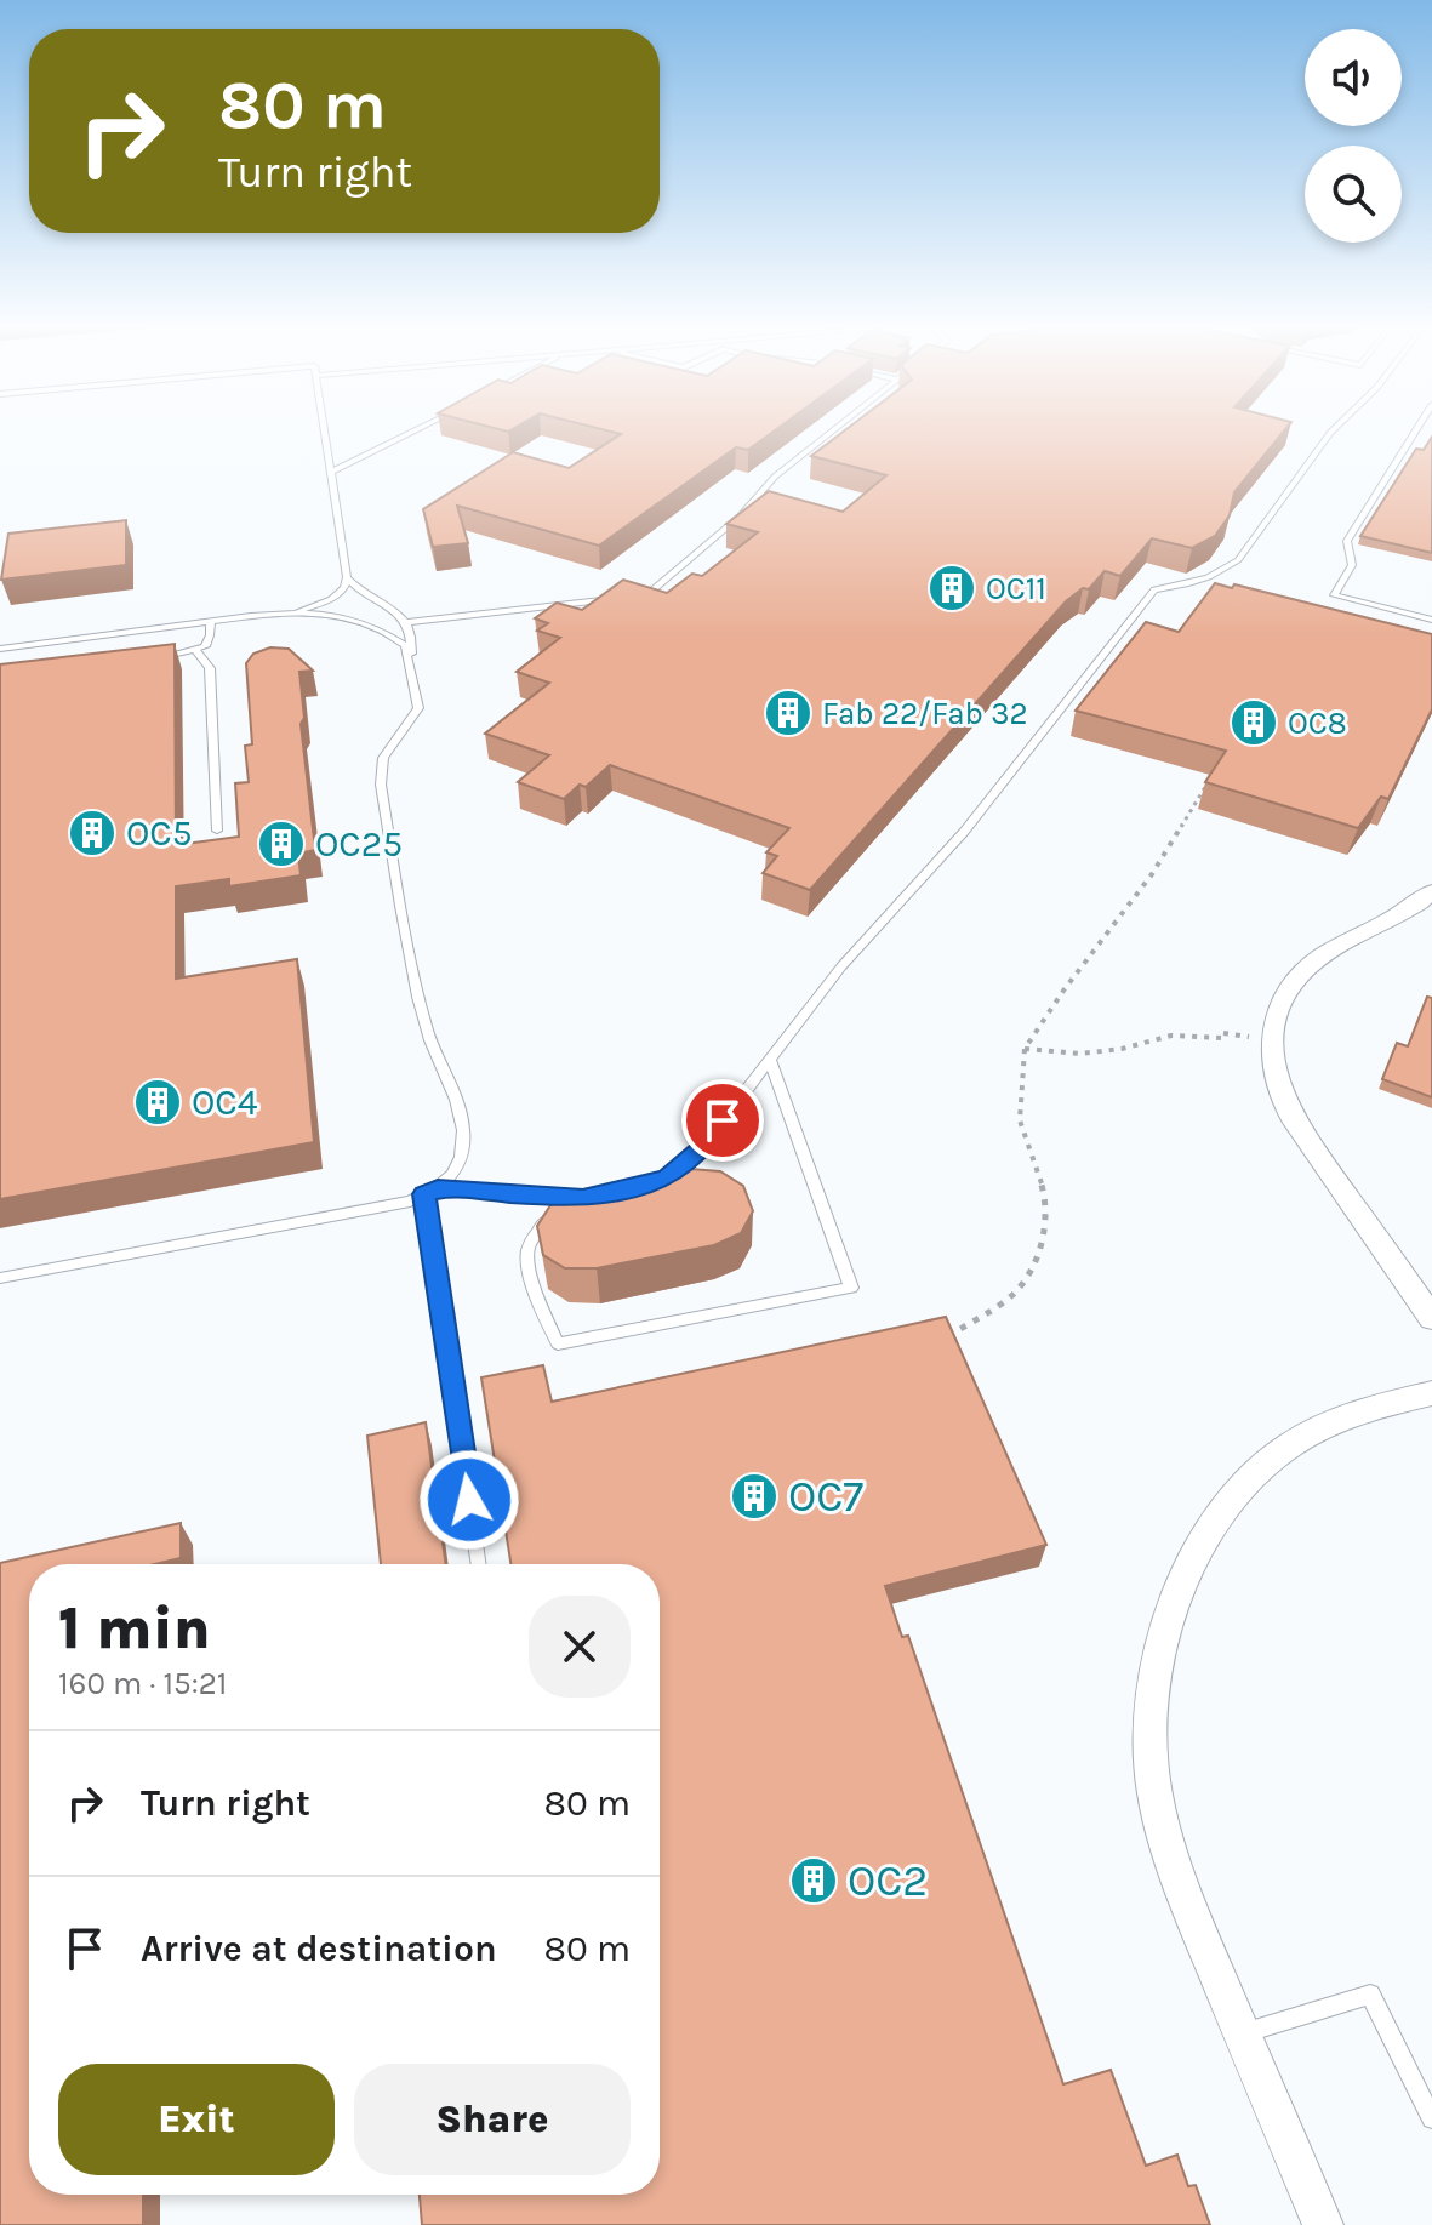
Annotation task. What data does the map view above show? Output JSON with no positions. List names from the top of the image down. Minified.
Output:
{"places":{"building":["OC11","Fab 22/Fab 32","OC8","OC5","OC25","OC4","OC7","OC2"]},"page":{"turn":["80 m","Turn right"],"heading":["1 min","160 m · 15:21"],"list":[{"name":"Turn right","value":"80 m"},{"name":"Arrive at destination","value":"80 m"}],"buttons":["Exit","Share"]}}
